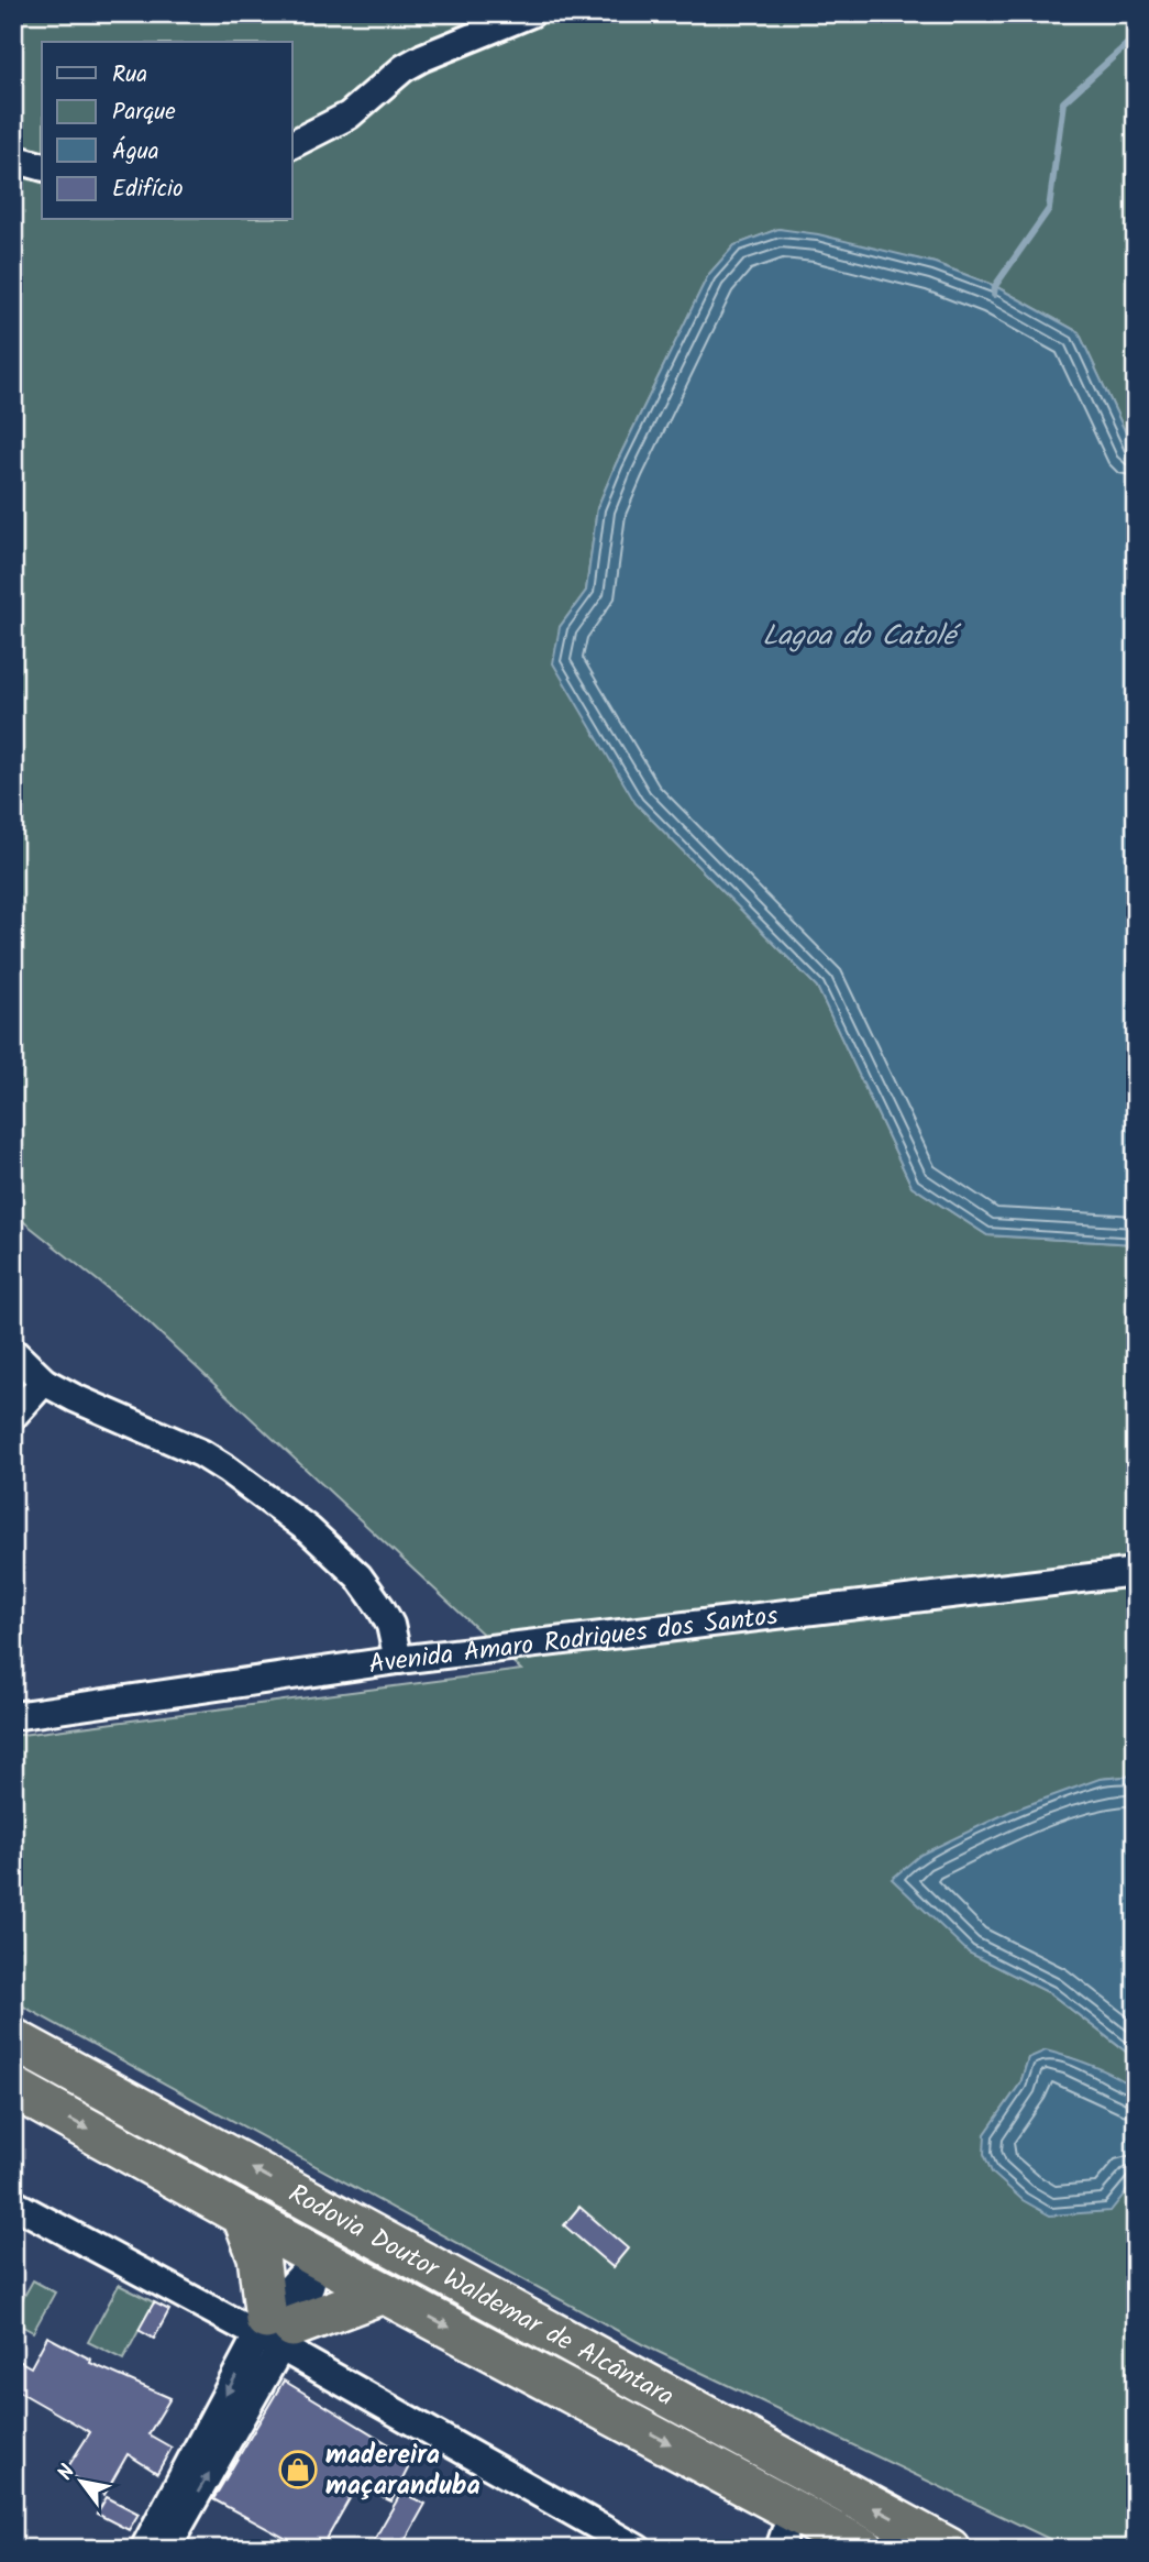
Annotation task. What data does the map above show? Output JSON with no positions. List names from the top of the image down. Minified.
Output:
{"streets":{"highway":["Rodovia Doutor Waldemar de Alcântara"],"street":["Avenida Amaro Rodrigues dos Santos"]},"water":["Lagoa do Catolé"],"places":{"shop":["madereira maçaranduba"]},"legend":["Rua","Parque","Água","Edifício"],"north":"top left"}
